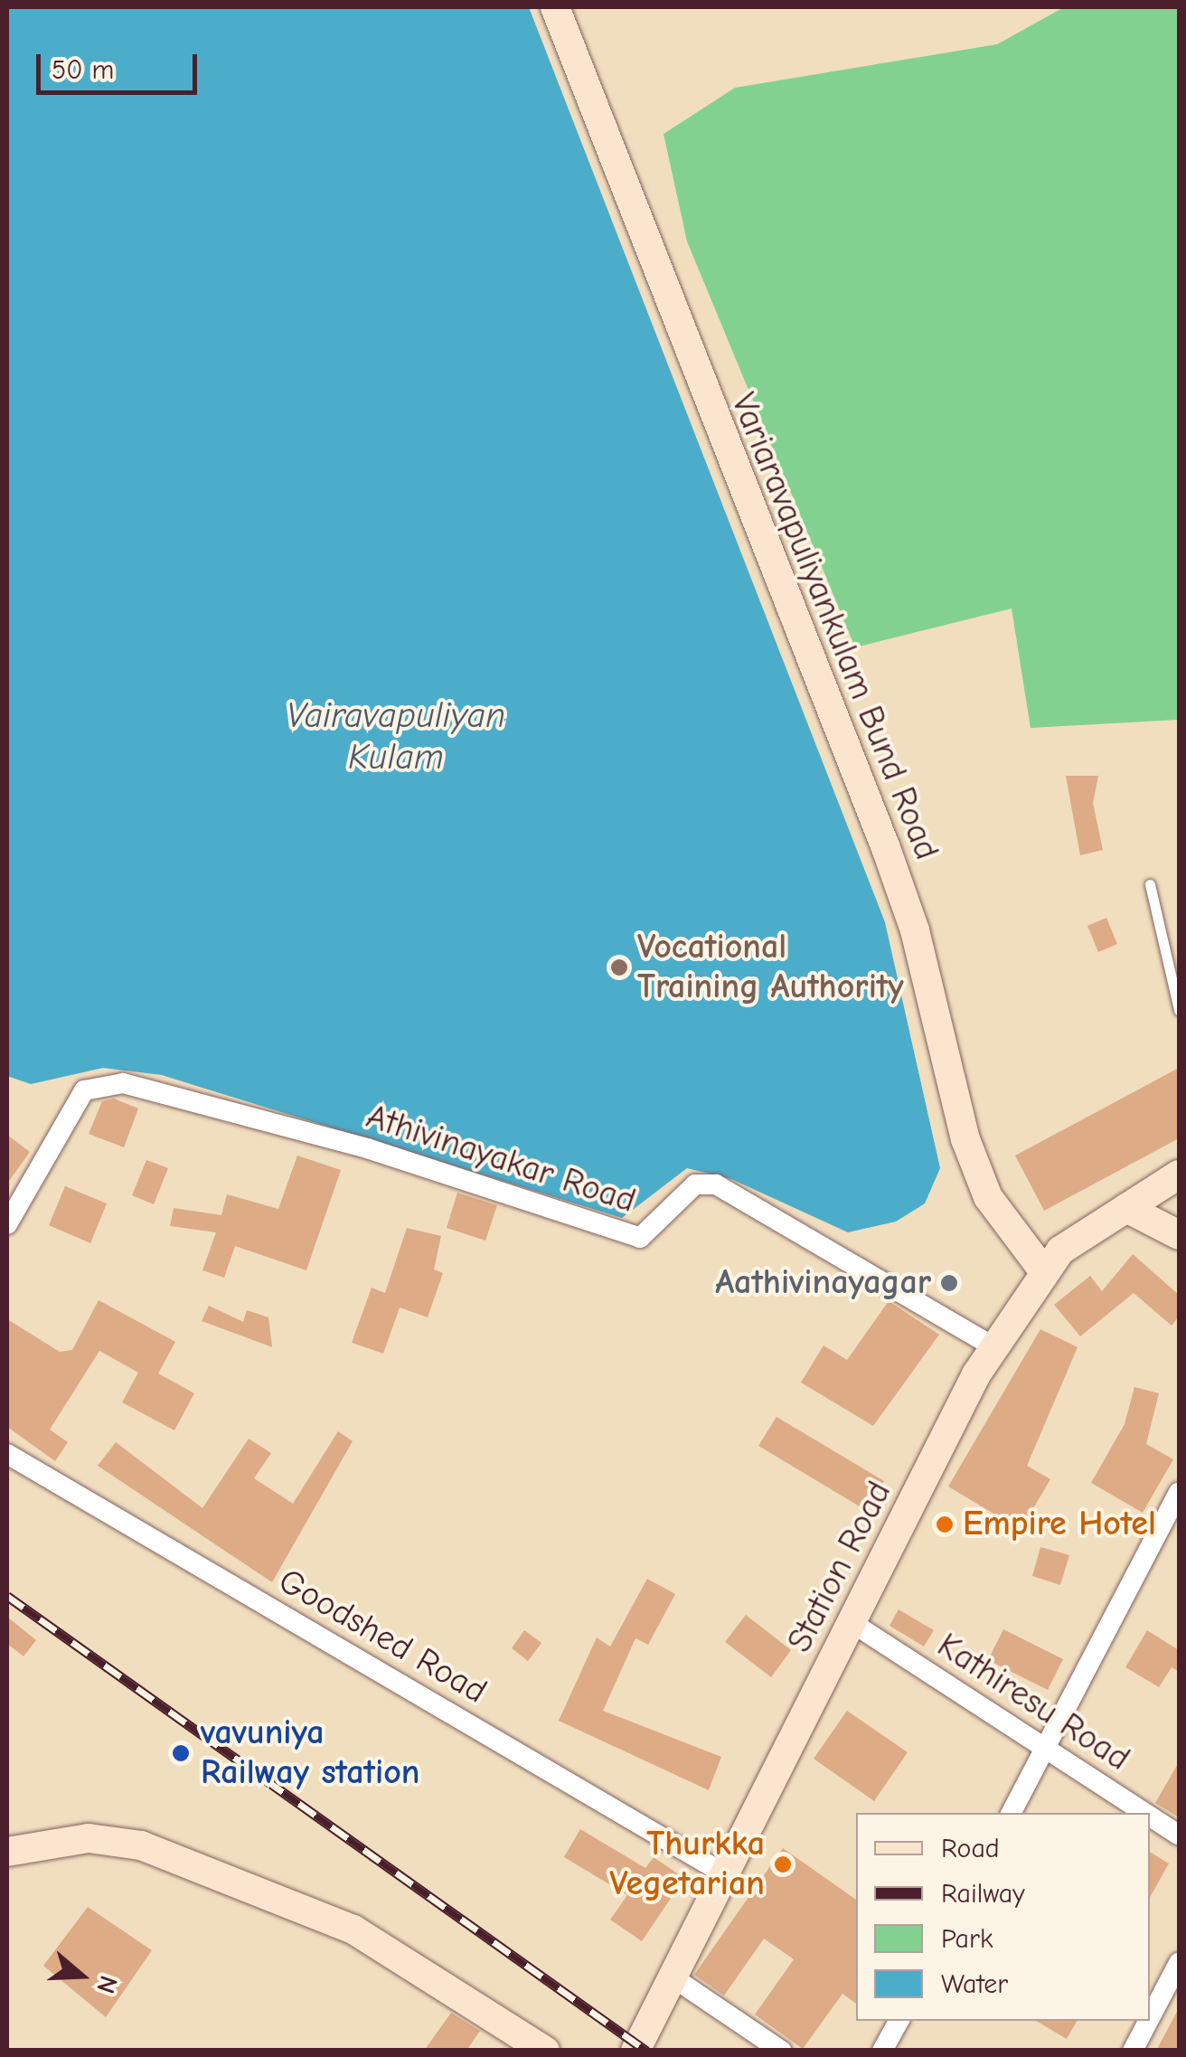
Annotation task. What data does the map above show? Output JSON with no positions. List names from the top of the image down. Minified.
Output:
{"streets":{"street":["Variaravapuliyankulam Bund Road","Athivinayakar Road","Station Road","Goodshed Road","Kathiresu Road"]},"crossings":[["Variaravapuliyankulam Bund Road","Station Road"],["Athivinayakar Road","Station Road"],["Station Road","Goodshed Road"],["Station Road","Kathiresu Road"]],"water":["Vairavapuliyan Kulam"],"places":["Vocational Training Authority","Aathivinayagar","Empire Hotel","vavuniya Railway station","Thurkka Vegetarian"],"legend":["Road","Railway","Park","Water"],"scale_bar":"50 m","north":"right"}
